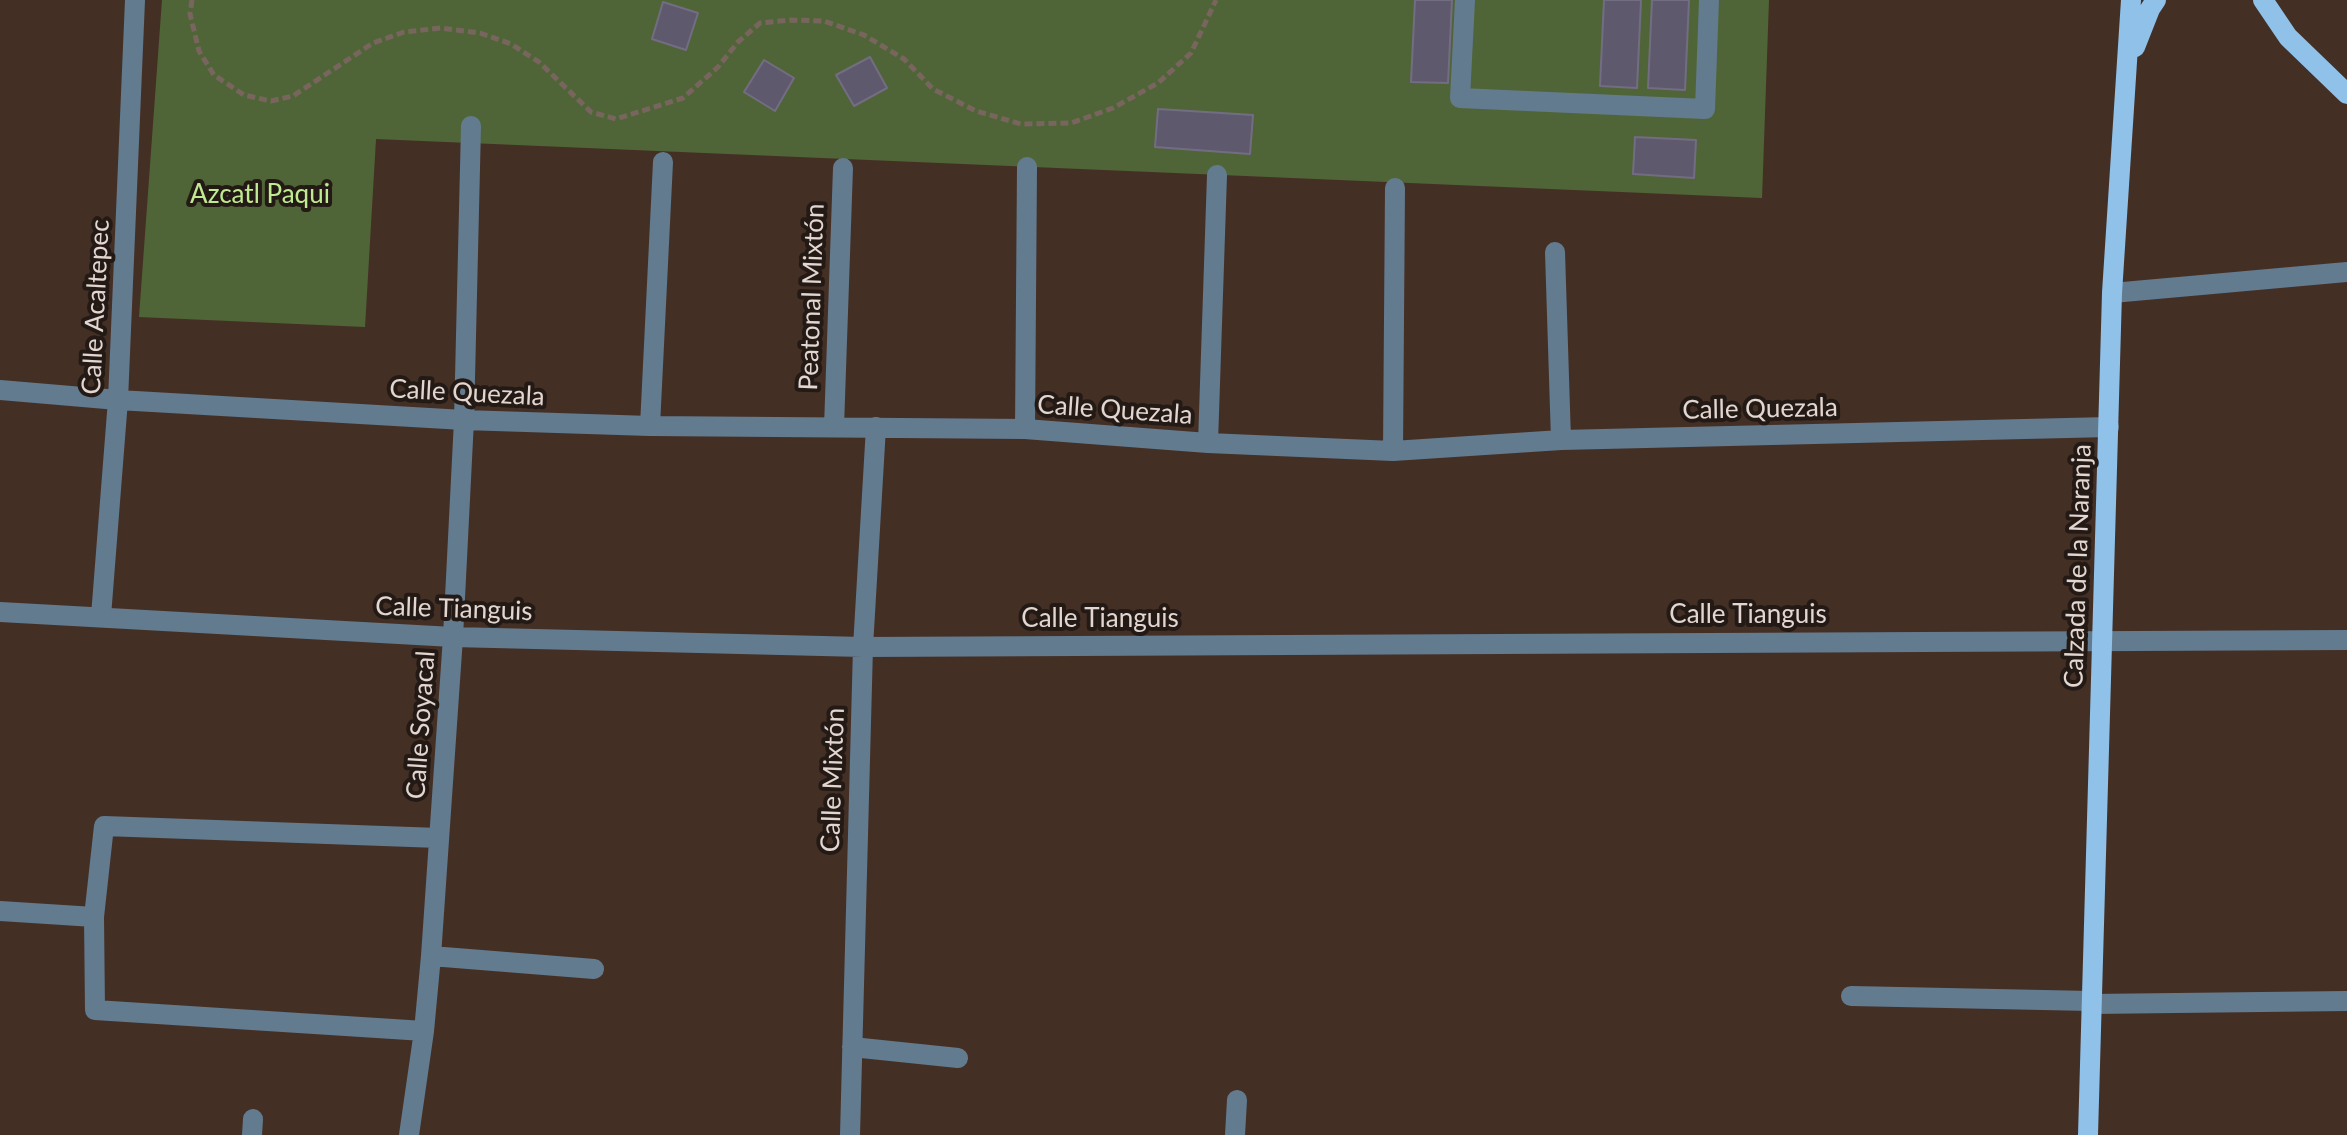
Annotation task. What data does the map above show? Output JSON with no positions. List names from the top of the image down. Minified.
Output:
{"streets":{"main road":["Calzada de la Naranja"],"street":["Peatonal Mixtón","Calle Acaltepec","Calle Quezala","Calle Tianguis","Calle Soyacal","Calle Mixtón"]},"crossings":[["Peatonal Mixtón","Calle Quezala"],["Calle Acaltepec","Calle Quezala"],["Calle Acaltepec","Calle Tianguis"],["Calle Quezala","Calzada de la Naranja"],["Calle Quezala","Calle Soyacal"],["Calle Quezala","Calle Mixtón"],["Calzada de la Naranja","Calle Tianguis"],["Calle Tianguis","Calle Soyacal"],["Calle Tianguis","Calle Mixtón"]],"parks":["Azcatl Paqui"]}
